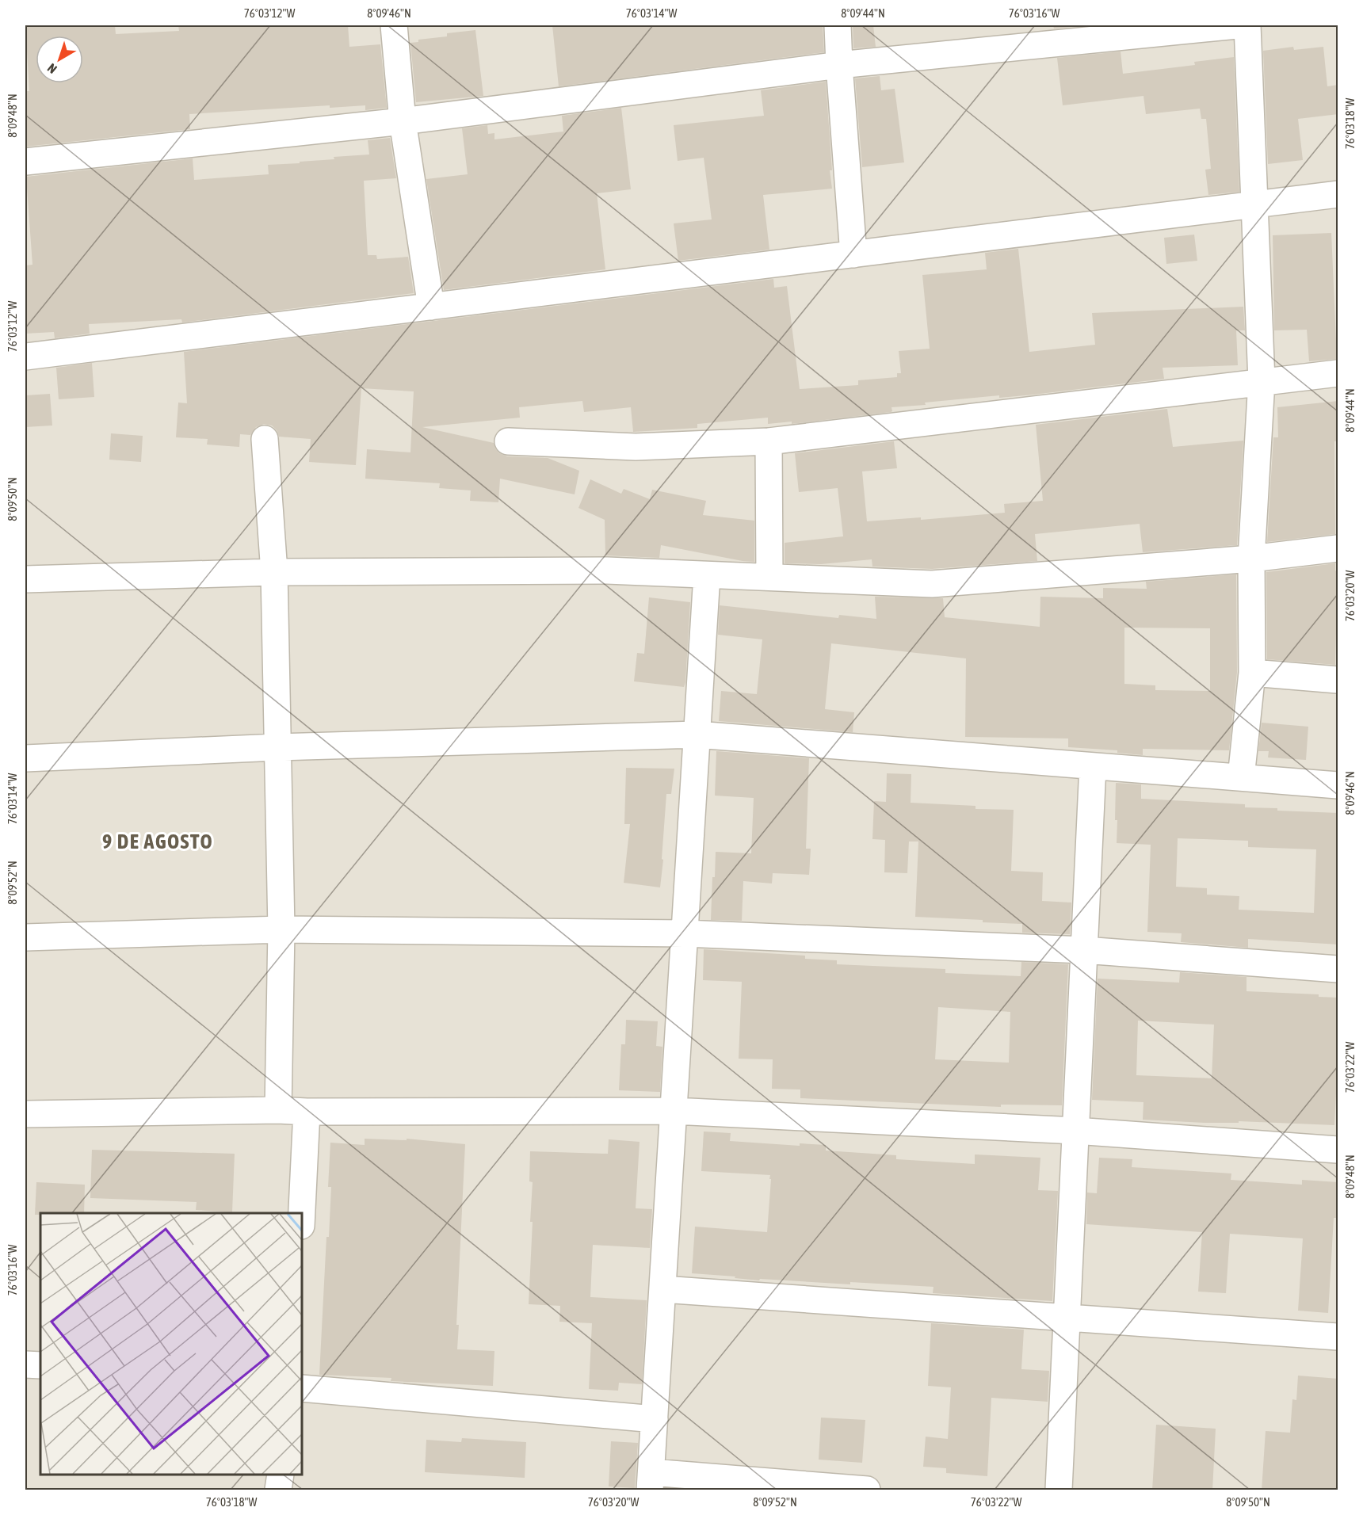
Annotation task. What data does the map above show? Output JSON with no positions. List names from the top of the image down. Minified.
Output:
{"districts":["9 DE AGOSTO"],"north":"bottom left","coordinates":["76°03'12\"W","8°09'46\"N","76°03'14\"W","8°09'44\"N","76°03'16\"W","8°09'48\"N","76°03'18\"W","8°09'50\"N","76°03'20\"W","8°09'52\"N","76°03'22\"W"]}
